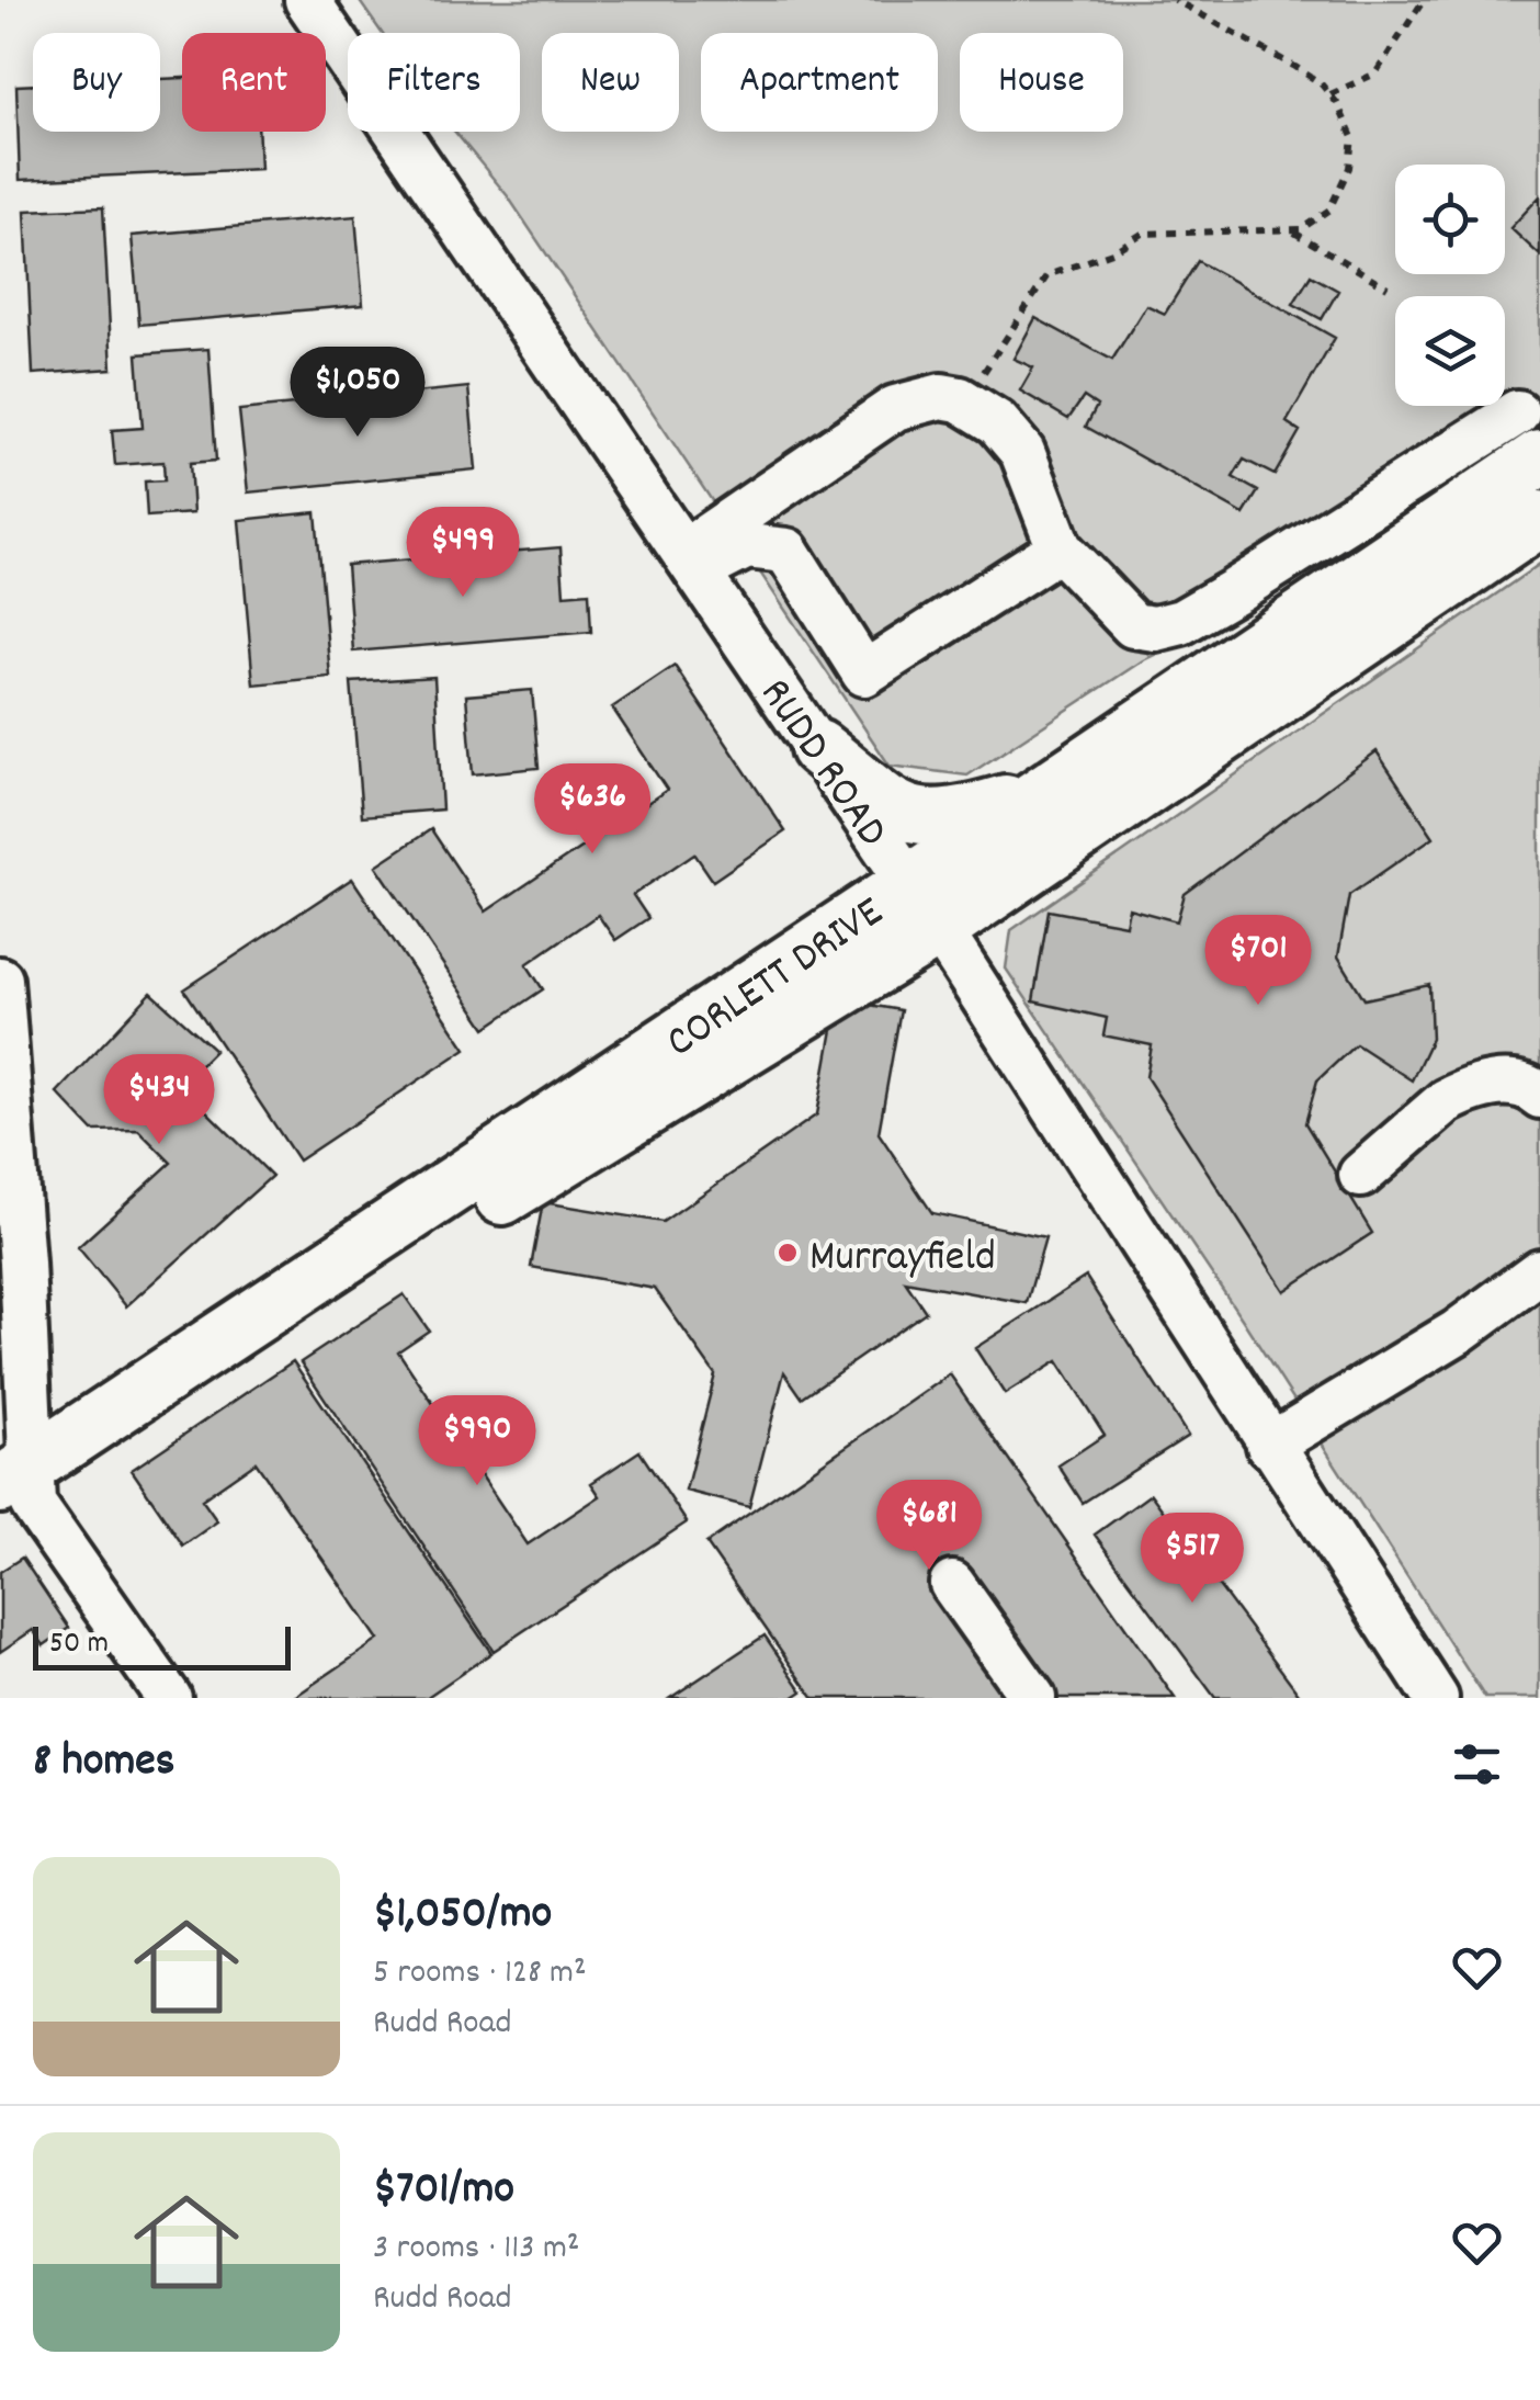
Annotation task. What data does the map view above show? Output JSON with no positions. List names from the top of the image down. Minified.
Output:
{"streets":{"main road":["CORLETT DRIVE"],"street":["RUDD ROAD"]},"crossings":[["RUDD ROAD","CORLETT DRIVE"]],"places":["Murrayfield"],"scale_bar":"50 m","page":{"chip":["Buy","Rent","Filters","New","Apartment","House"],"price":["$1,050","$499","$636","$701","$434","$990","$681","$517"],"scale":"50 m","heading":"8 homes","list":[{"name":"$1,050/mo","note":"5 rooms · 128 m² · Rudd Road"},{"name":"$701/mo","note":"3 rooms · 113 m² · Rudd Road"}]}}
